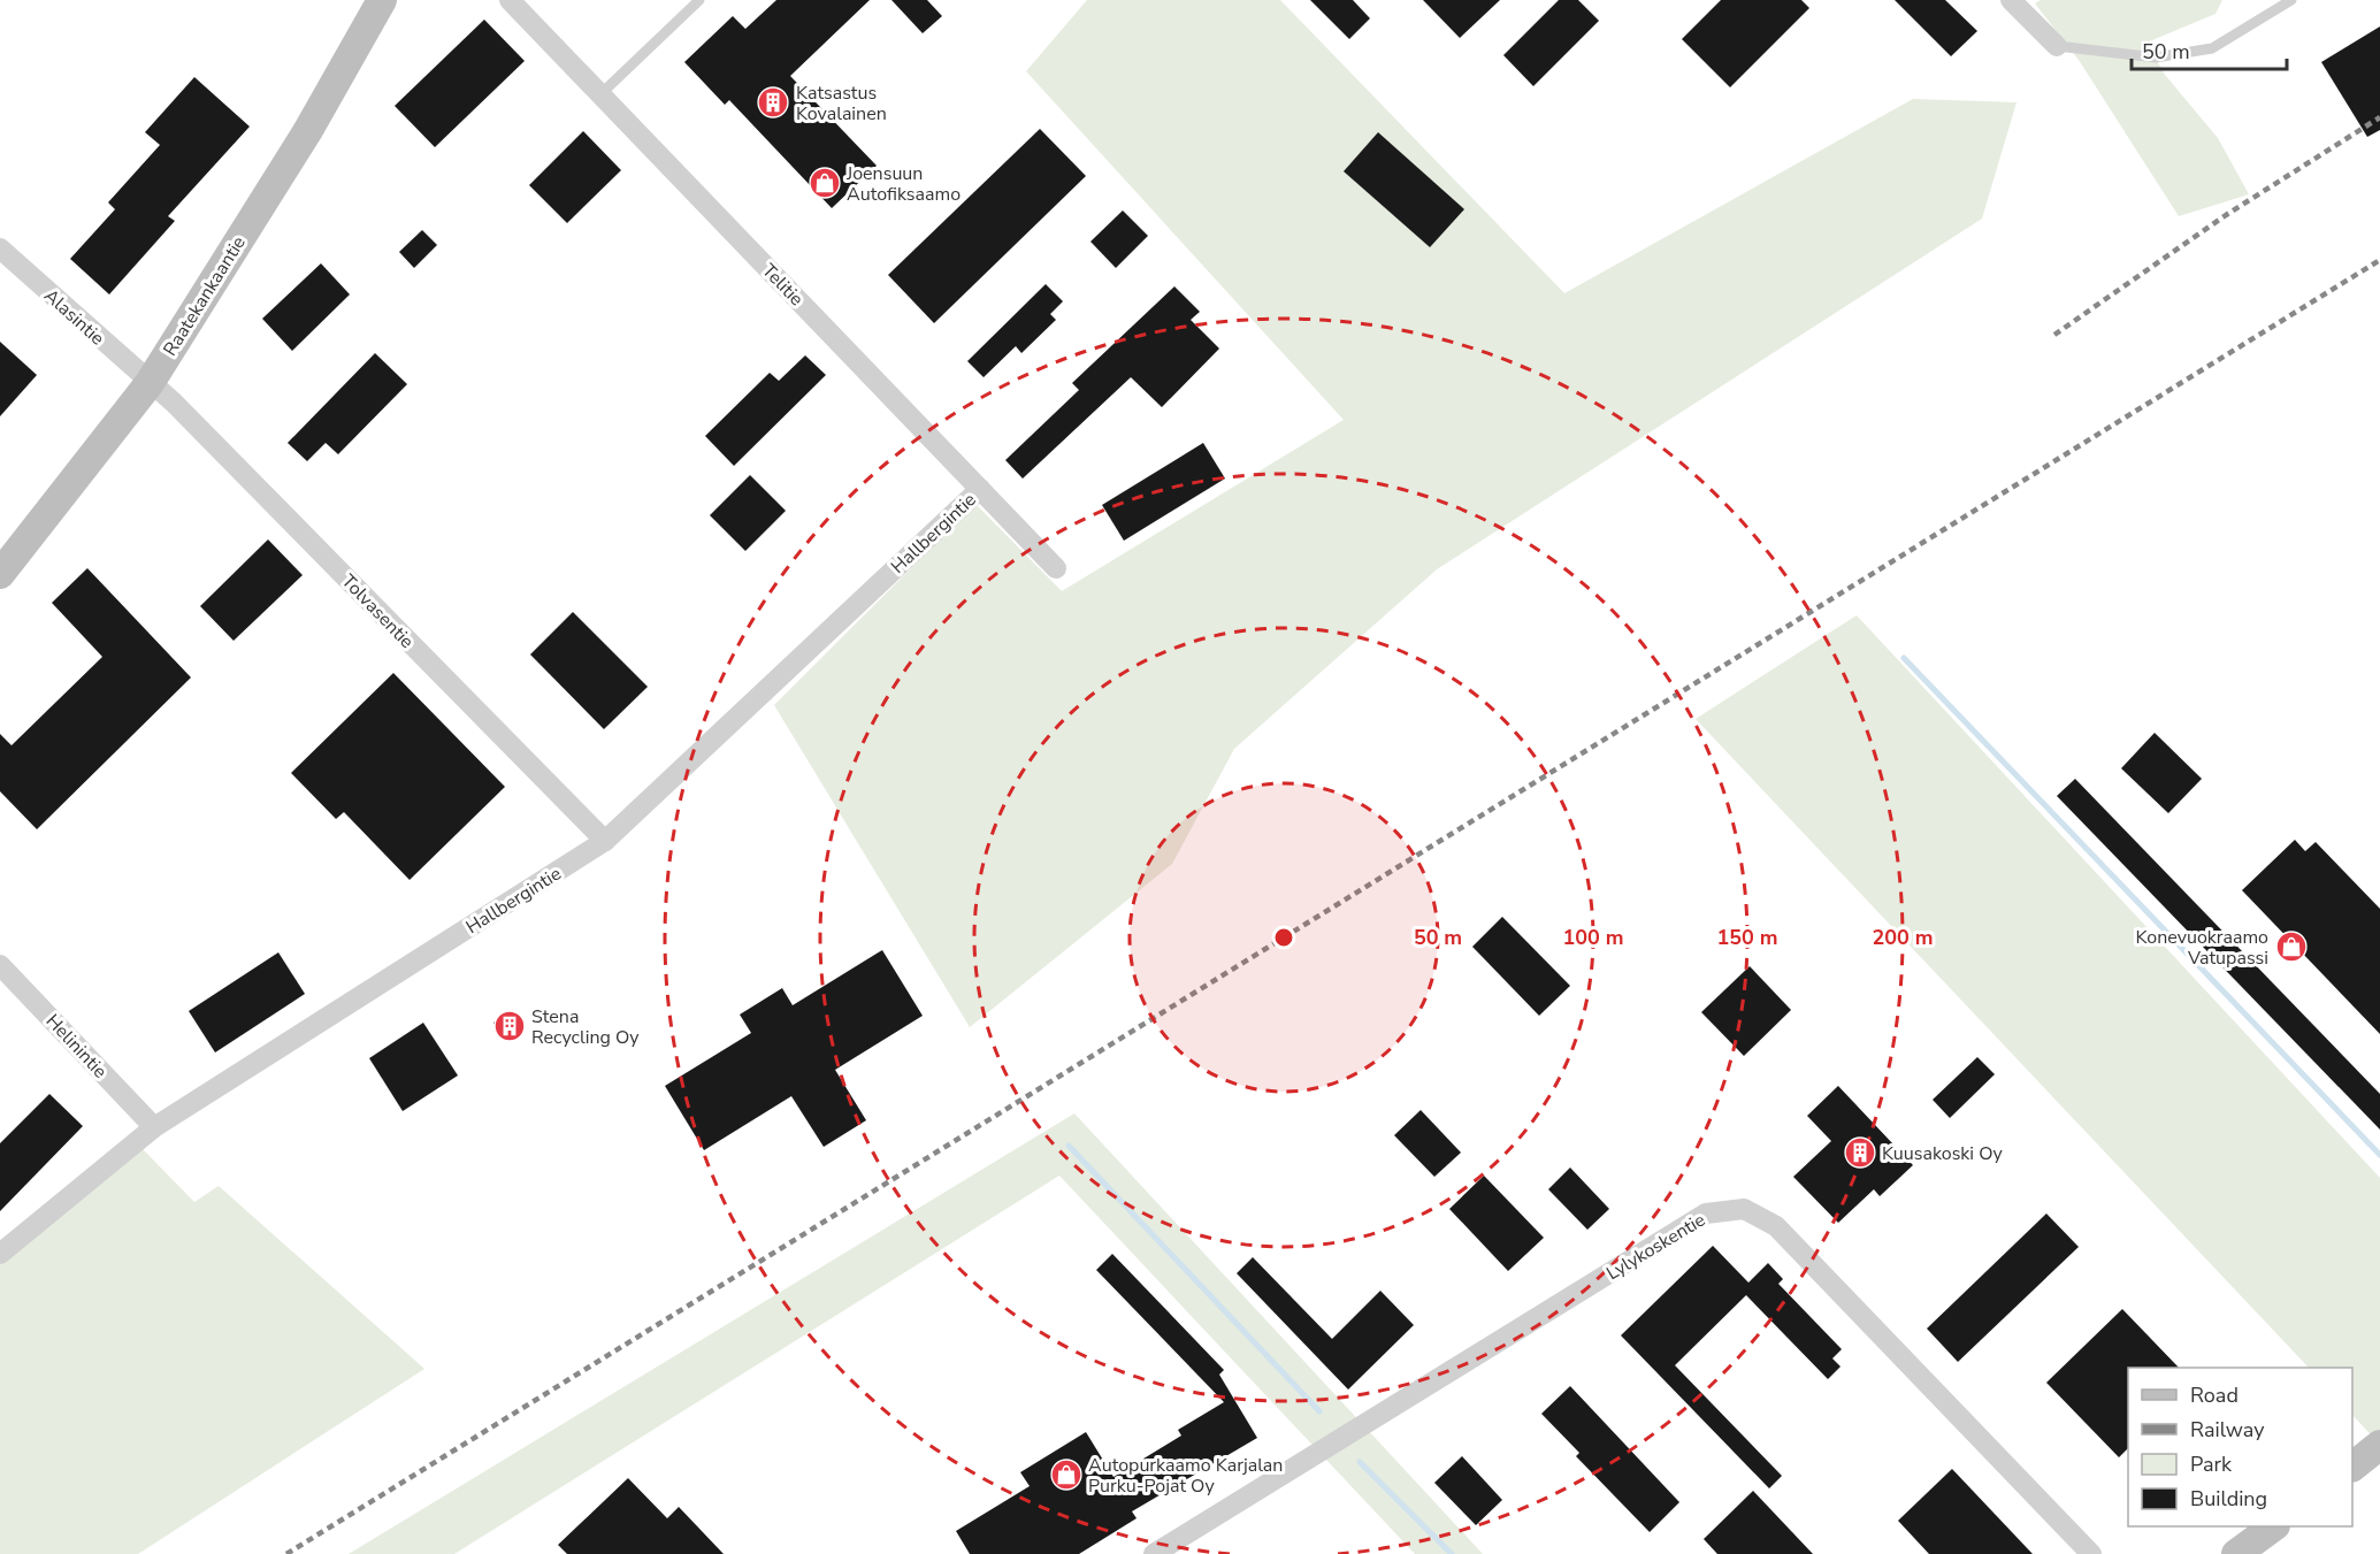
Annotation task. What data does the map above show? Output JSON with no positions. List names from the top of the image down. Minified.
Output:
{"streets":{"main road":["Raatekankaantie"],"street":["Telitie","Alasintie","Hallbergintie","Tolvasentie","Helinintie","Lylykoskentie"]},"crossings":[["Telitie","Hallbergintie"],["Raatekankaantie","Alasintie"],["Raatekankaantie","Tolvasentie"],["Alasintie","Tolvasentie"],["Hallbergintie","Tolvasentie"],["Hallbergintie","Helinintie"]],"places":{"building":["Katsastus Kovalainen","Stena Recycling Oy","Kuusakoski Oy"],"shop":["Joensuun Autofiksaamo","Konevuokraamo Vatupassi","Autopurkaamo Karjalan Purku-Pojat Oy"]},"legend":["Road","Railway","Park","Building"],"scale_bar":"50 m","rings":["50 m","100 m","150 m","200 m"]}
